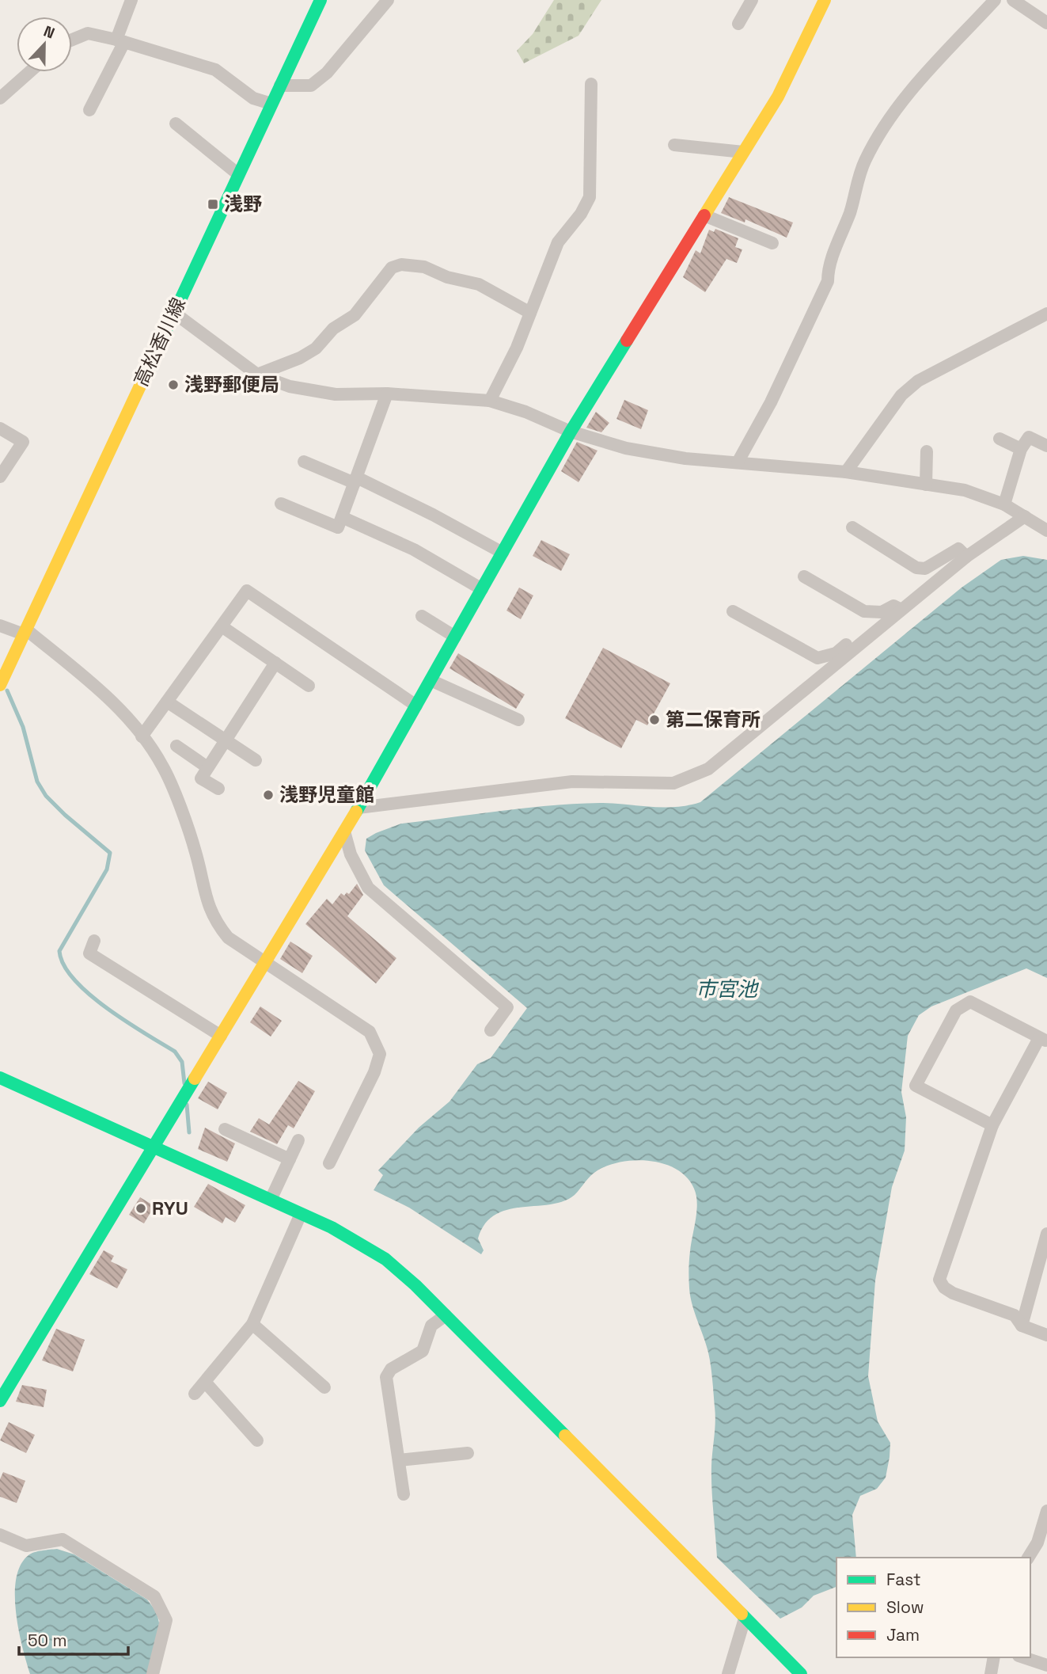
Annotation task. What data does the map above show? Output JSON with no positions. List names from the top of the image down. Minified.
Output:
{"streets":{"street":["高松香川線"]},"water":["市宮池"],"places":{"transit":["浅野"],"other":["浅野郵便局","第二保育所","浅野児童館","RYU"]},"legend":["Fast","Slow","Jam"],"scale_bar":"50 m","north":"top"}
